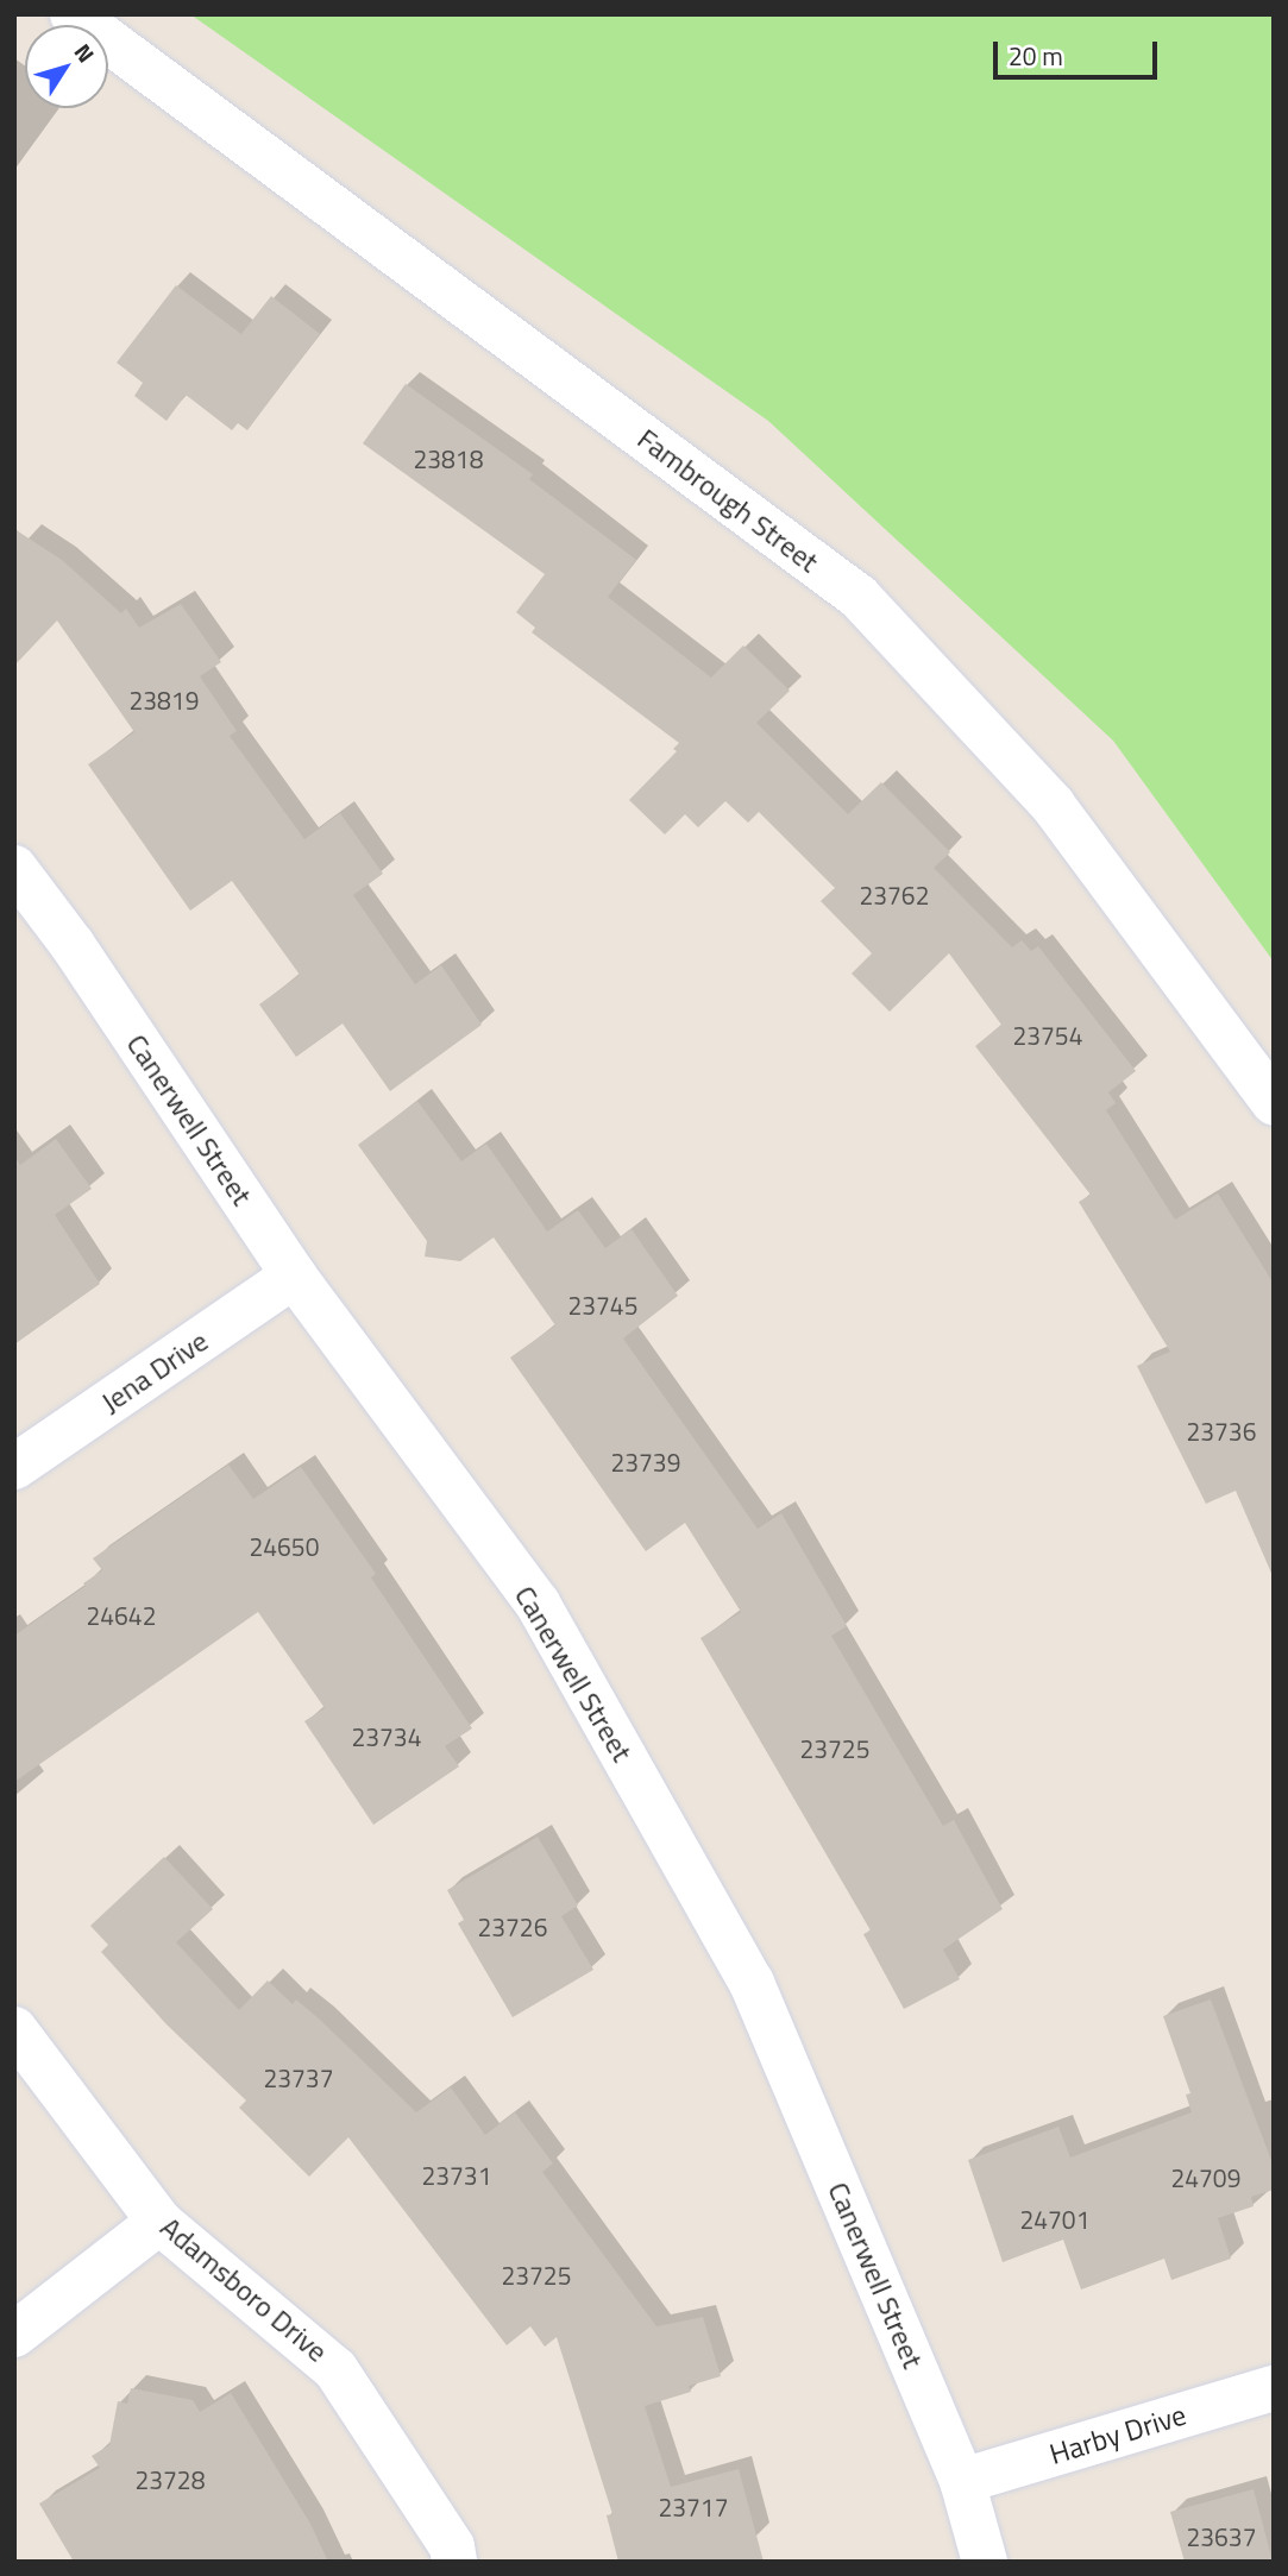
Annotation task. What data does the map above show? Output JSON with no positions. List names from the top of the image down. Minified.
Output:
{"streets":{"street":["Fambrough Street","Canerwell Street","Jena Drive","Adamsboro Drive","Harby Drive"]},"crossings":[["Canerwell Street","Jena Drive"],["Canerwell Street","Harby Drive"]],"house_numbers":["23818","23819","23762","23754","23745","23736","23739","24650","24642","23734","23725","23726","23737","23731","24709","24701","23725","23728","23717","23637"],"scale_bar":"20 m","north":"top right"}
